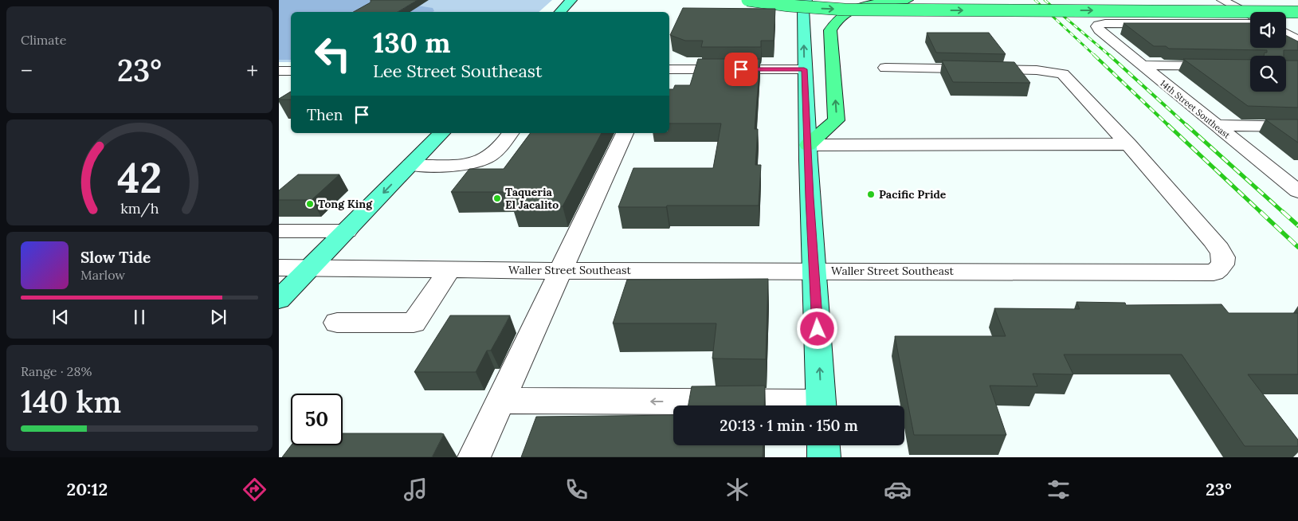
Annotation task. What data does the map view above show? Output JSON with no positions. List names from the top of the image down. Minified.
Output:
{"streets":{"street":["14th Street Southeast","Waller Street Southeast"]},"places":["Pacific Pride","Taqueria El Jacalito","Tong King"],"page":{"tile":["Climate",["Range · 28%","140 km"]],"turn":["130 m","Lee Street Southeast"],"heat":["−","23°","+"],"then":"Then","song":["Slow Tide","Marlow"],"limit":"50","trip":"20:13 · 1 min · 150 m","tabs":["20:12","23°"],"gauge":["42","km/h"]}}
